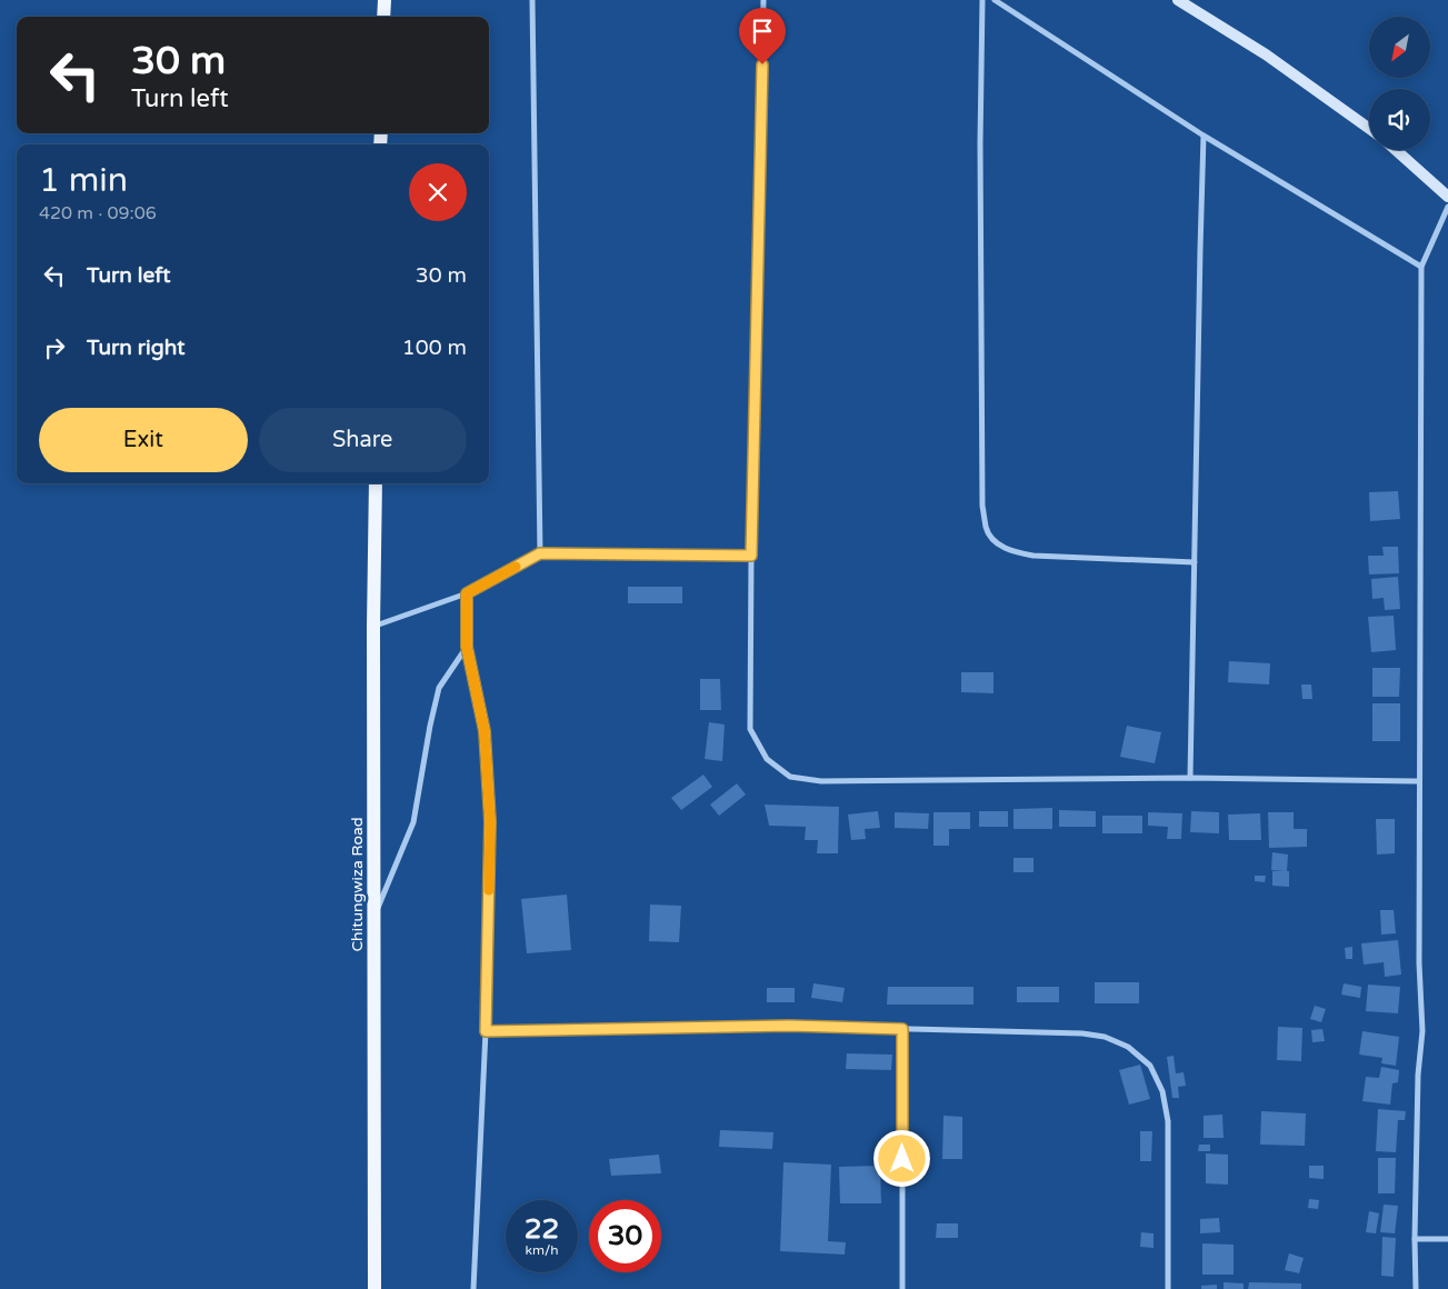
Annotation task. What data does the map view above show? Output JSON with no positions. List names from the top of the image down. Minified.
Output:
{"streets":{"main road":["Chitungwiza Road"]},"north":"bottom left","page":{"turn":["30 m","Turn left"],"heading":["1 min","420 m · 09:06"],"list":[{"name":"Turn left","value":"30 m"},{"name":"Turn right","value":"100 m"}],"buttons":["Exit","Share"],"speed":"22 km/h","limit":"30"}}
